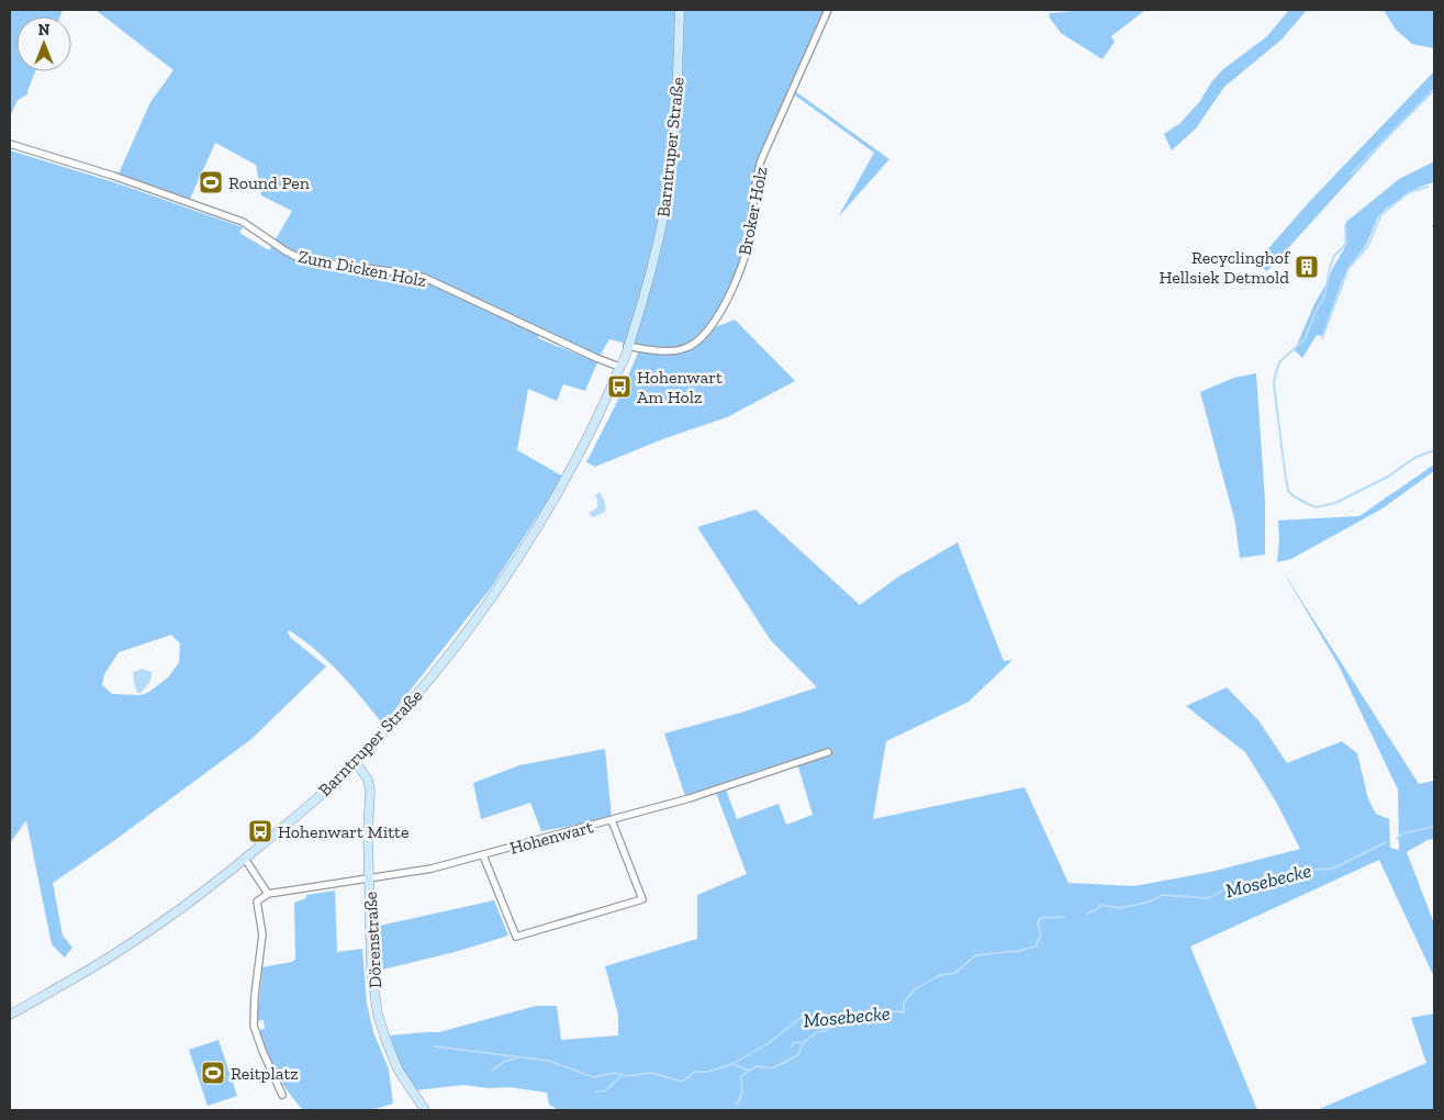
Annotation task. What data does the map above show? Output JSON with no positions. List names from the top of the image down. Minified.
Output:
{"streets":{"main road":["Barntruper Straße","Dörenstraße"],"street":["Broker Holz","Zum Dicken Holz","Hohenwart"]},"crossings":[["Barntruper Straße","Broker Holz"],["Barntruper Straße","Zum Dicken Holz"],["Barntruper Straße","Dörenstraße"],["Hohenwart","Dörenstraße"]],"water":["Mosebecke"],"places":{"sports":["Round Pen","Reitplatz"],"building":["Recyclinghof Hellsiek Detmold"],"bus stop":["Hohenwart Am Holz","Hohenwart Mitte"]},"north":"top"}
